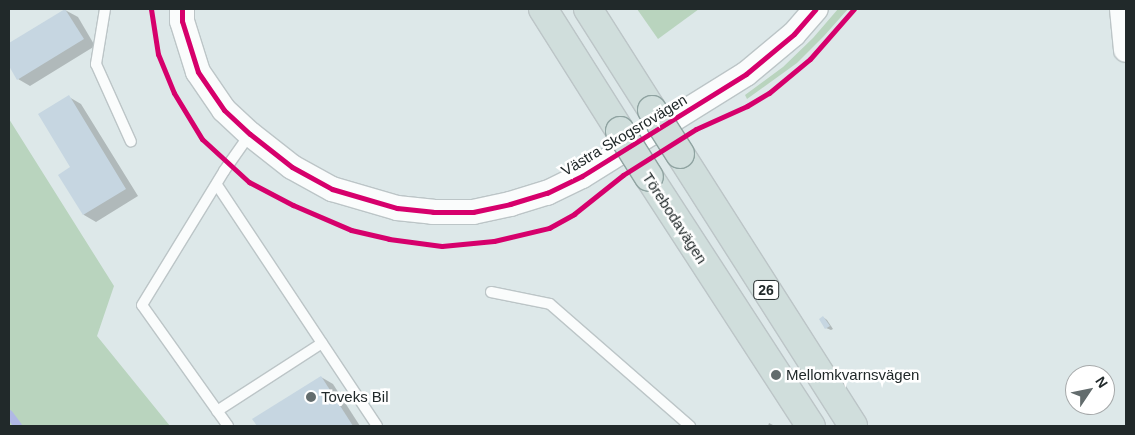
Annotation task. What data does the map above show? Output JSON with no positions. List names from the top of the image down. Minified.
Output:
{"streets":{"highway":["Törebodavägen","26"],"street":["Västra Skogsrovägen"]},"places":["Mellomkvarnsvägen","Toveks Bil"],"north":"top right"}
